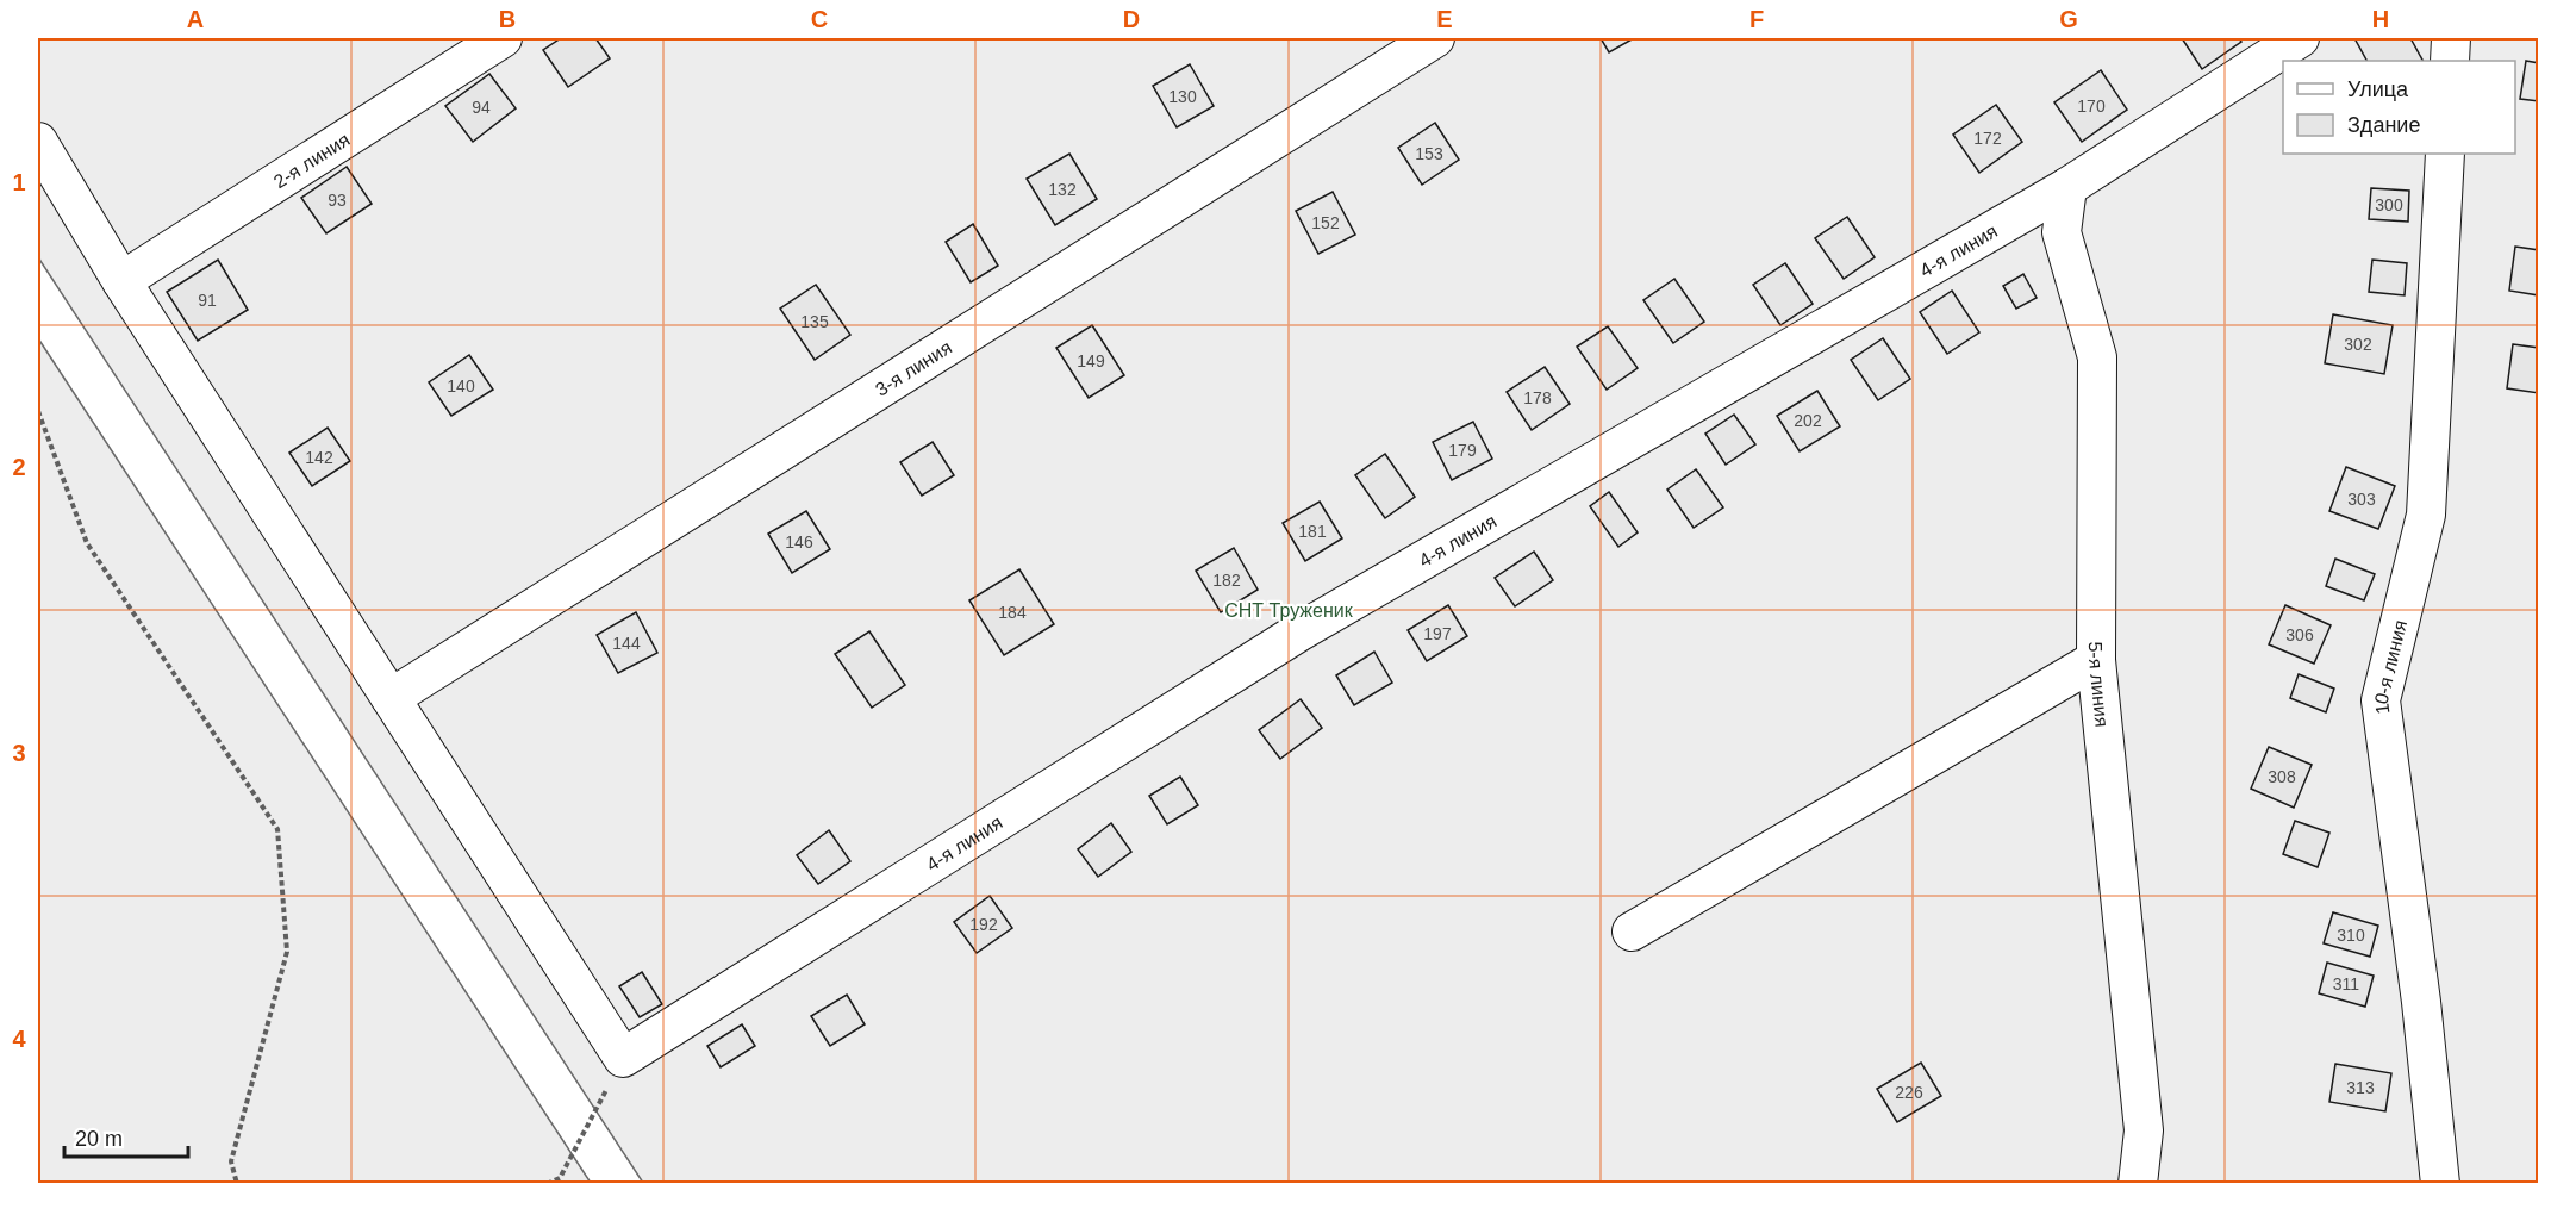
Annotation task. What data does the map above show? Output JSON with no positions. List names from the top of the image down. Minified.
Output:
{"streets":{"street":["2-я линия","4-я линия","3-я линия","10-я линия","5-я линия"]},"crossings":[["4-я линия","5-я линия"]],"parks":["СНТ Труженик"],"house_numbers":["130","170","94","172","153","132","93","300","152","91","135","302","149","140","178","202","179","142","303","181","146","182","184","197","306","144","308","192","310","311","313","226"],"legend":["Улица","Здание"],"scale_bar":"20 m","grid":{"columns":["A","B","C","D","E","F","G","H"],"rows":["1","2","3","4"]}}
